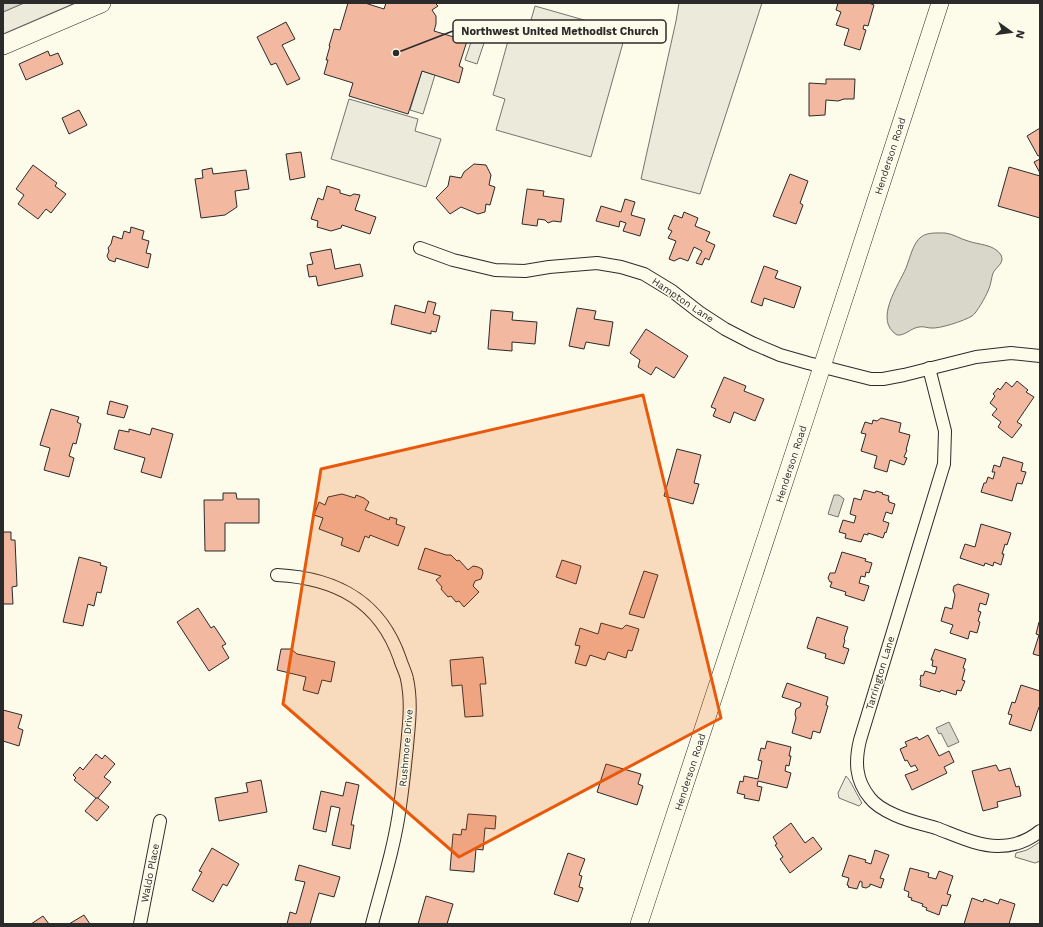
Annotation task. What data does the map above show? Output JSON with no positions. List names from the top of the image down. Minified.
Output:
{"streets":{"main road":["Henderson Road"],"street":["Hampton Lane","Tarrington Lane","Rushmore Drive","Waldo Place"]},"crossings":[["Henderson Road","Hampton Lane"]],"places":["Northwest United Methodist Church"],"north":"right"}
